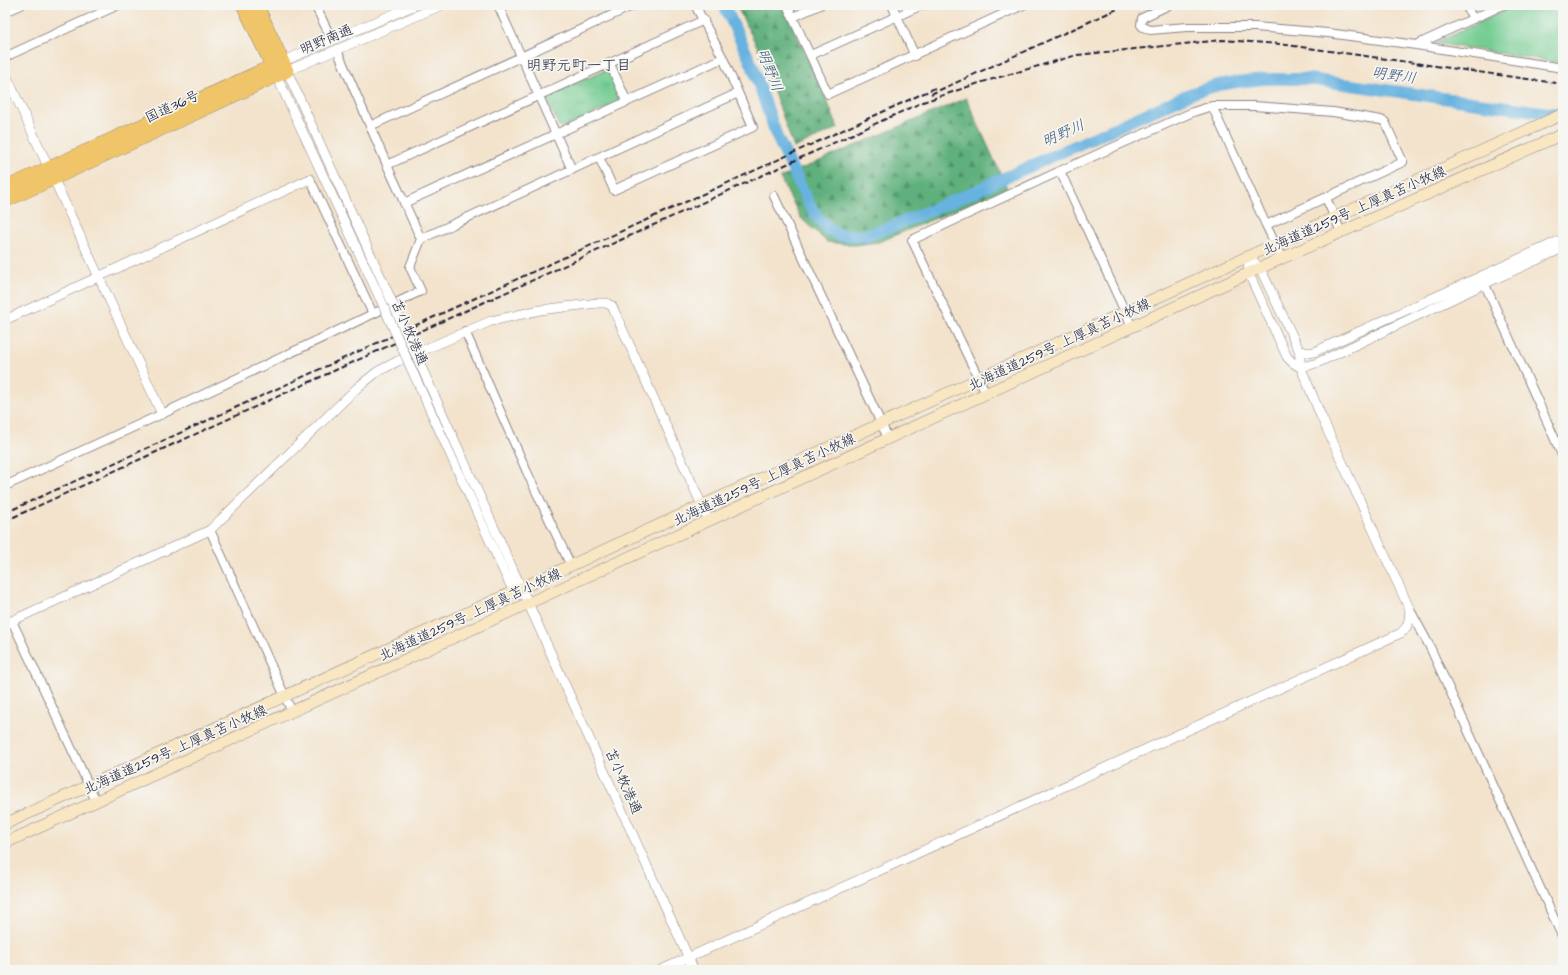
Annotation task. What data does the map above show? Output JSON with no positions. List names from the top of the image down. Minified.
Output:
{"streets":{"highway":["国道36号"],"main road":["北海道道259号 上厚真苫小牧線"],"street":["明野南通","苫小牧港通"]},"crossings":[["明野南通","国道36号"],["明野南通","苫小牧港通"],["国道36号","苫小牧港通"],["北海道道259号 上厚真苫小牧線","苫小牧港通"]],"districts":["明野元町一丁目"],"water":["明野川"]}
